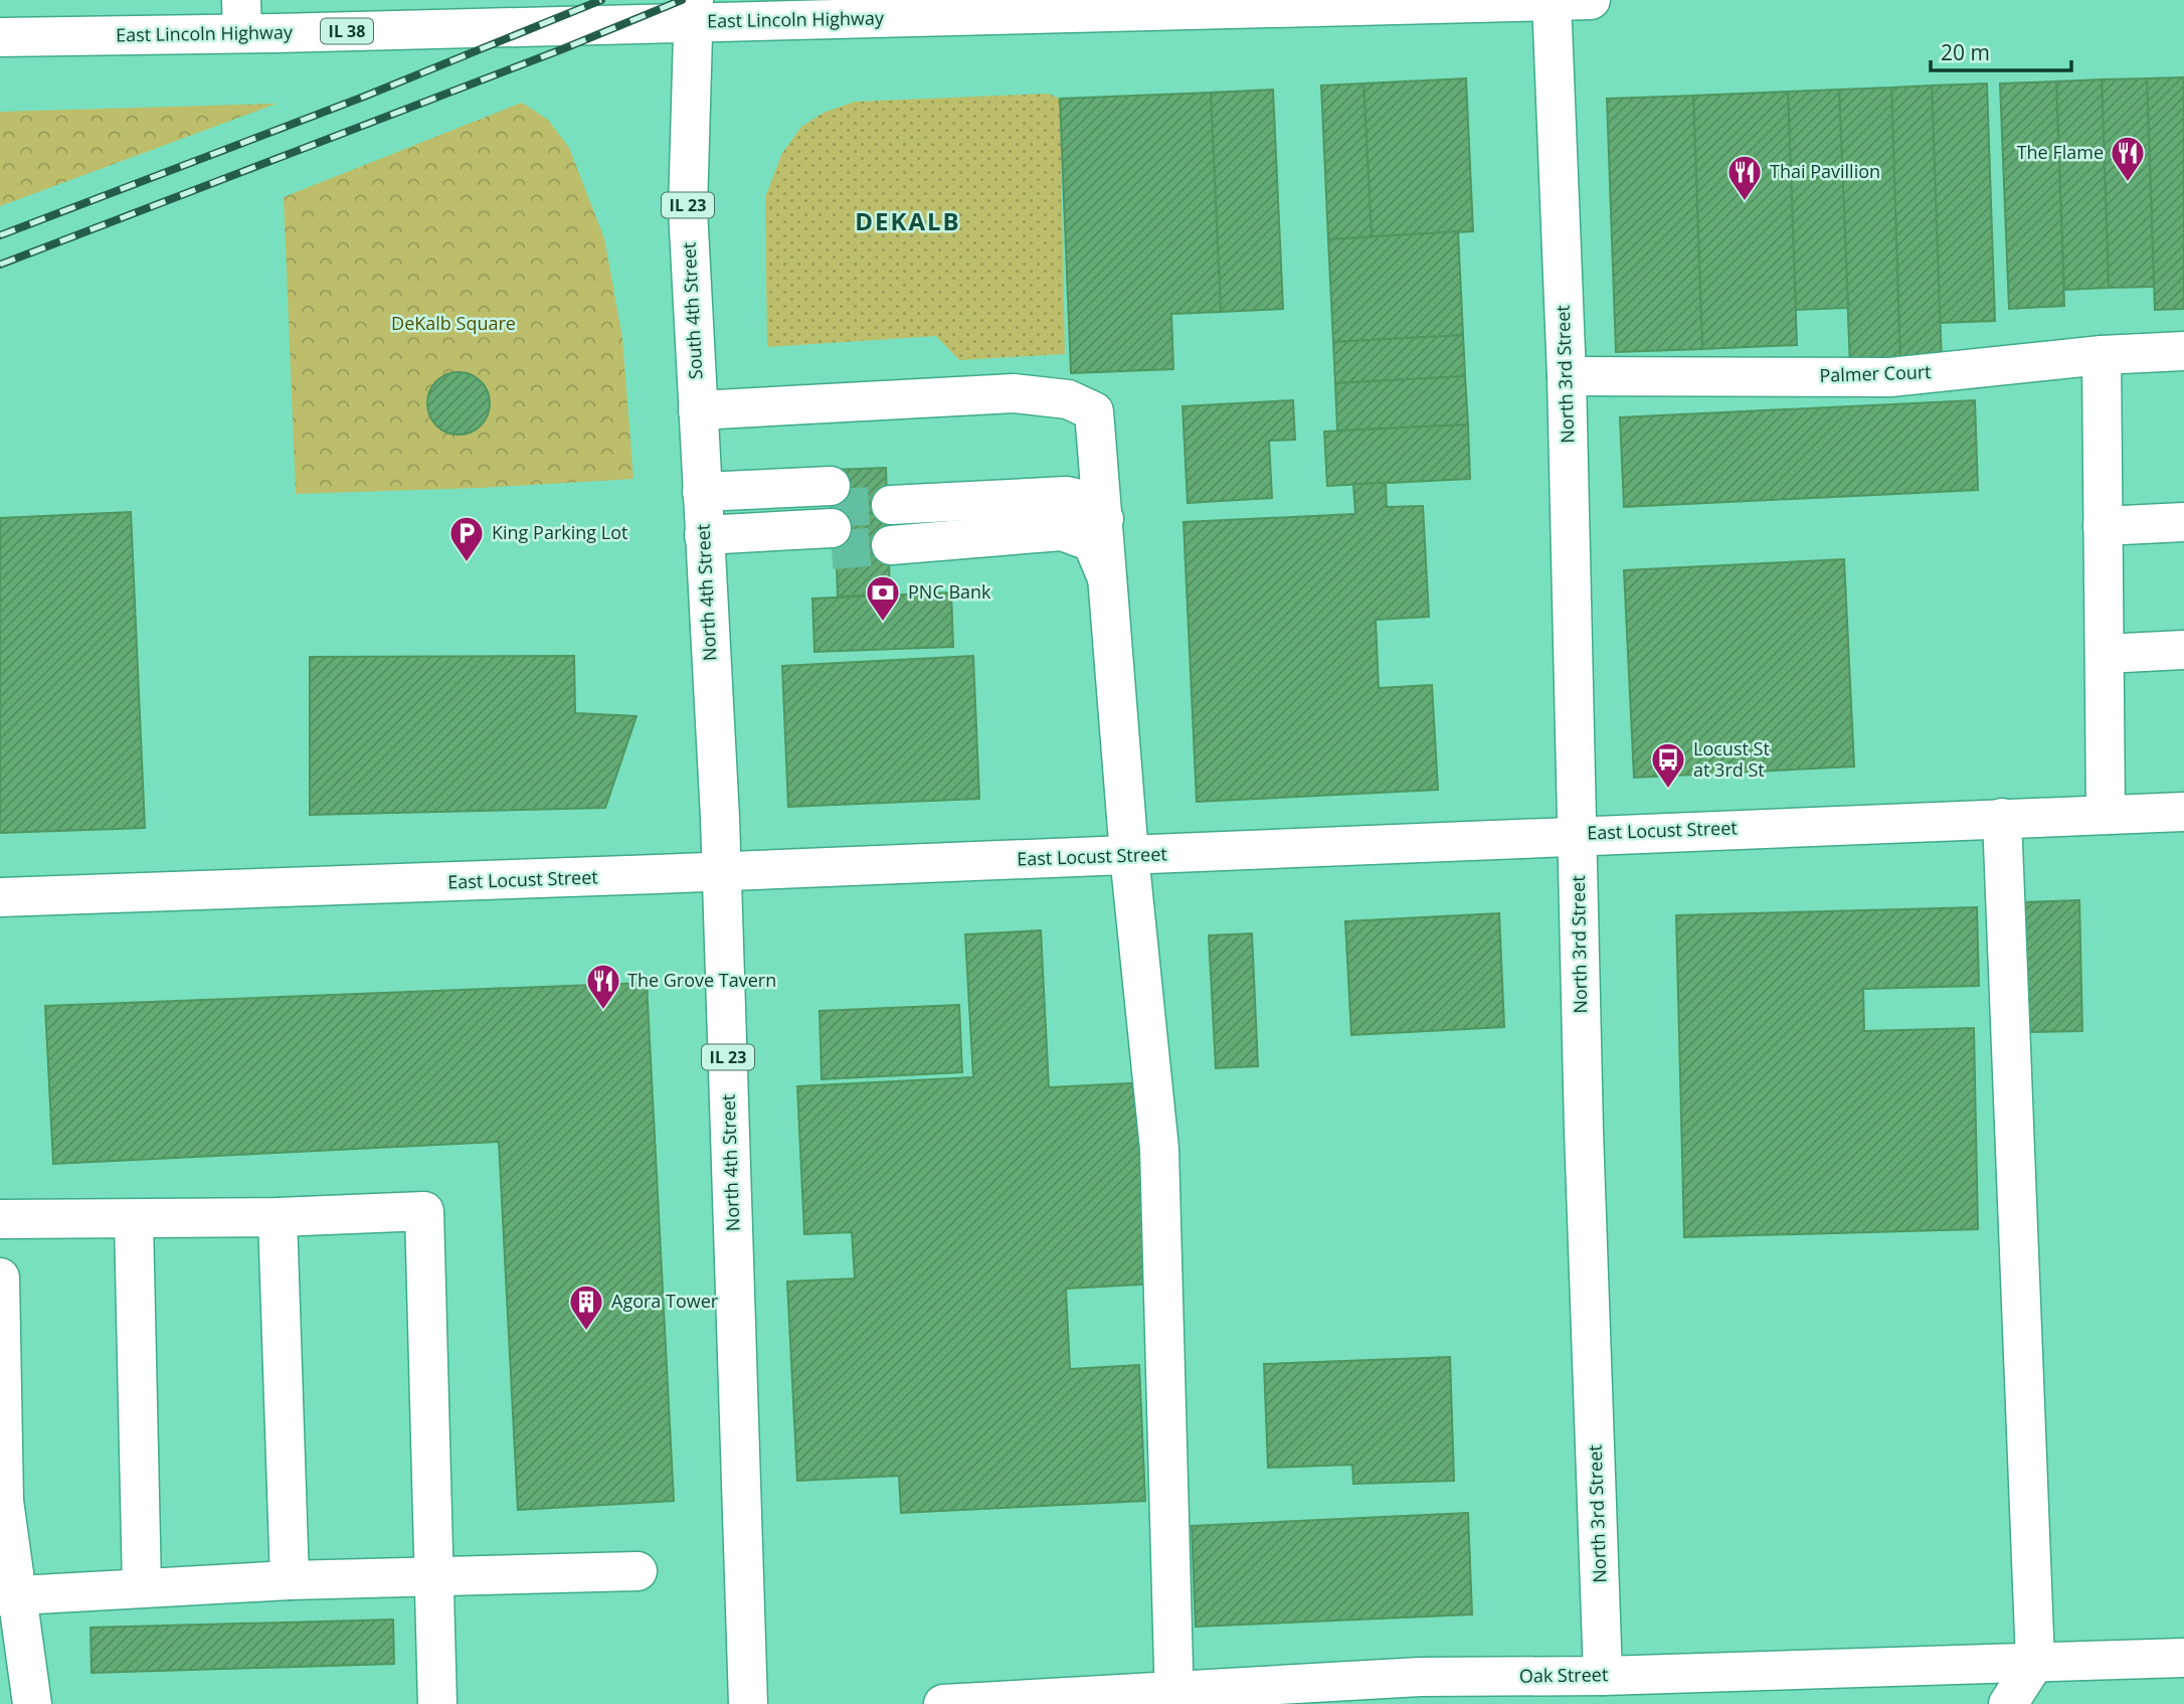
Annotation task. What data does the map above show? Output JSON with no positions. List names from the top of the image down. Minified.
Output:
{"streets":{"street":["East Lincoln Highway","IL 38","IL 23","South 4th Street","North 3rd Street","Palmer Court","North 4th Street","East Locust Street","Oak Street"]},"crossings":[["East Lincoln Highway","South 4th Street"],["East Lincoln Highway","North 3rd Street"],["South 4th Street","North 4th Street"],["North 3rd Street","Palmer Court"],["North 3rd Street","East Locust Street"],["North 3rd Street","Oak Street"],["North 4th Street","East Locust Street"]],"districts":["DEKALB"],"parks":["DeKalb Square"],"places":{"restaurant":["The Flame","Thai Pavillion","The Grove Tavern"],"parking":["King Parking Lot"],"bank":["PNC Bank"],"bus stop":["Locust St at 3rd St"],"building":["Agora Tower"]},"scale_bar":"20 m"}
